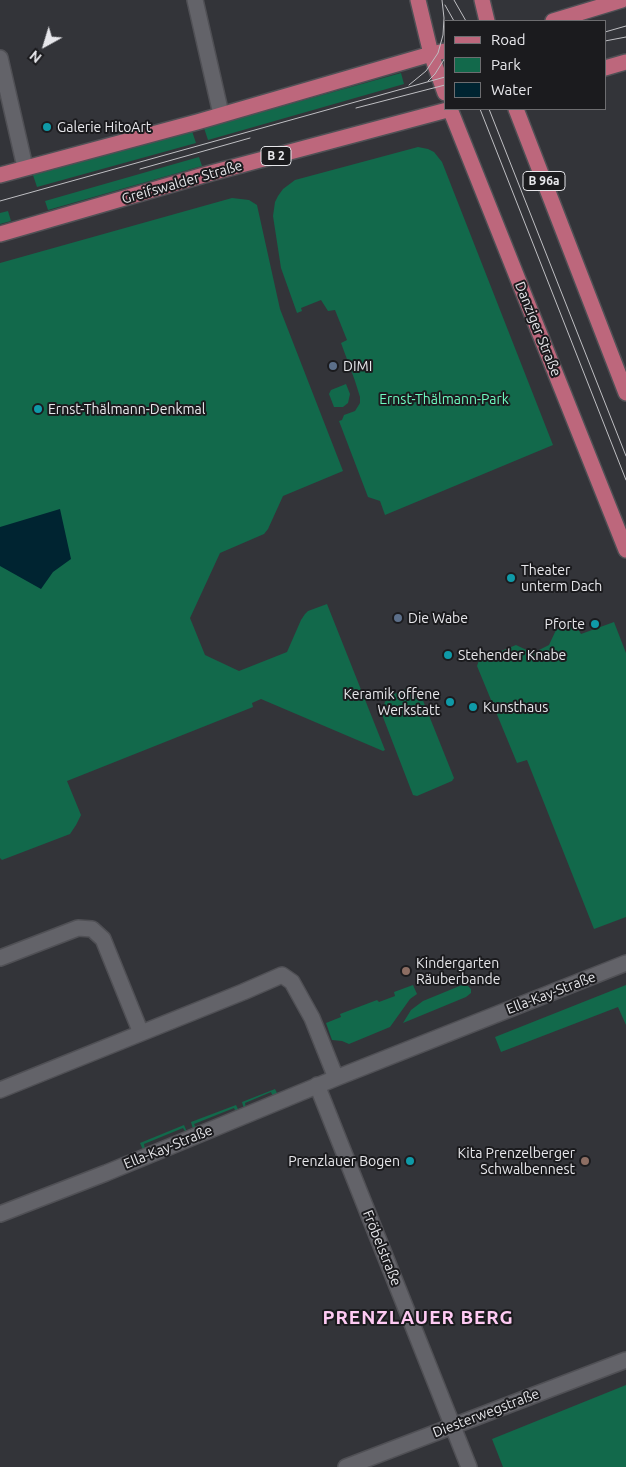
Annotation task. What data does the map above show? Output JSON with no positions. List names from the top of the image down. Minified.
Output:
{"streets":{"main road":["B 2","B 96a","Greifswalder Straße","Danziger Straße"],"street":["Ella-Kay-Straße","Fröbelstraße","Diesterwegstraße"]},"crossings":[["Ella-Kay-Straße","Fröbelstraße"],["Fröbelstraße","Diesterwegstraße"]],"districts":["PRENZLAUER BERG"],"parks":["Ernst-Thälmann-Park"],"places":["Galerie HitoArt","DIMI","Ernst-Thälmann-Denkmal","Theater unterm Dach","Die Wabe","Pforte","Stehender Knabe","Keramik offene Werkstatt","Kunsthaus","Kindergarten Räuberbande","Prenzlauer Bogen","Kita Prenzelberger Schwalbennest"],"legend":["Road","Park","Water"],"north":"bottom left"}
